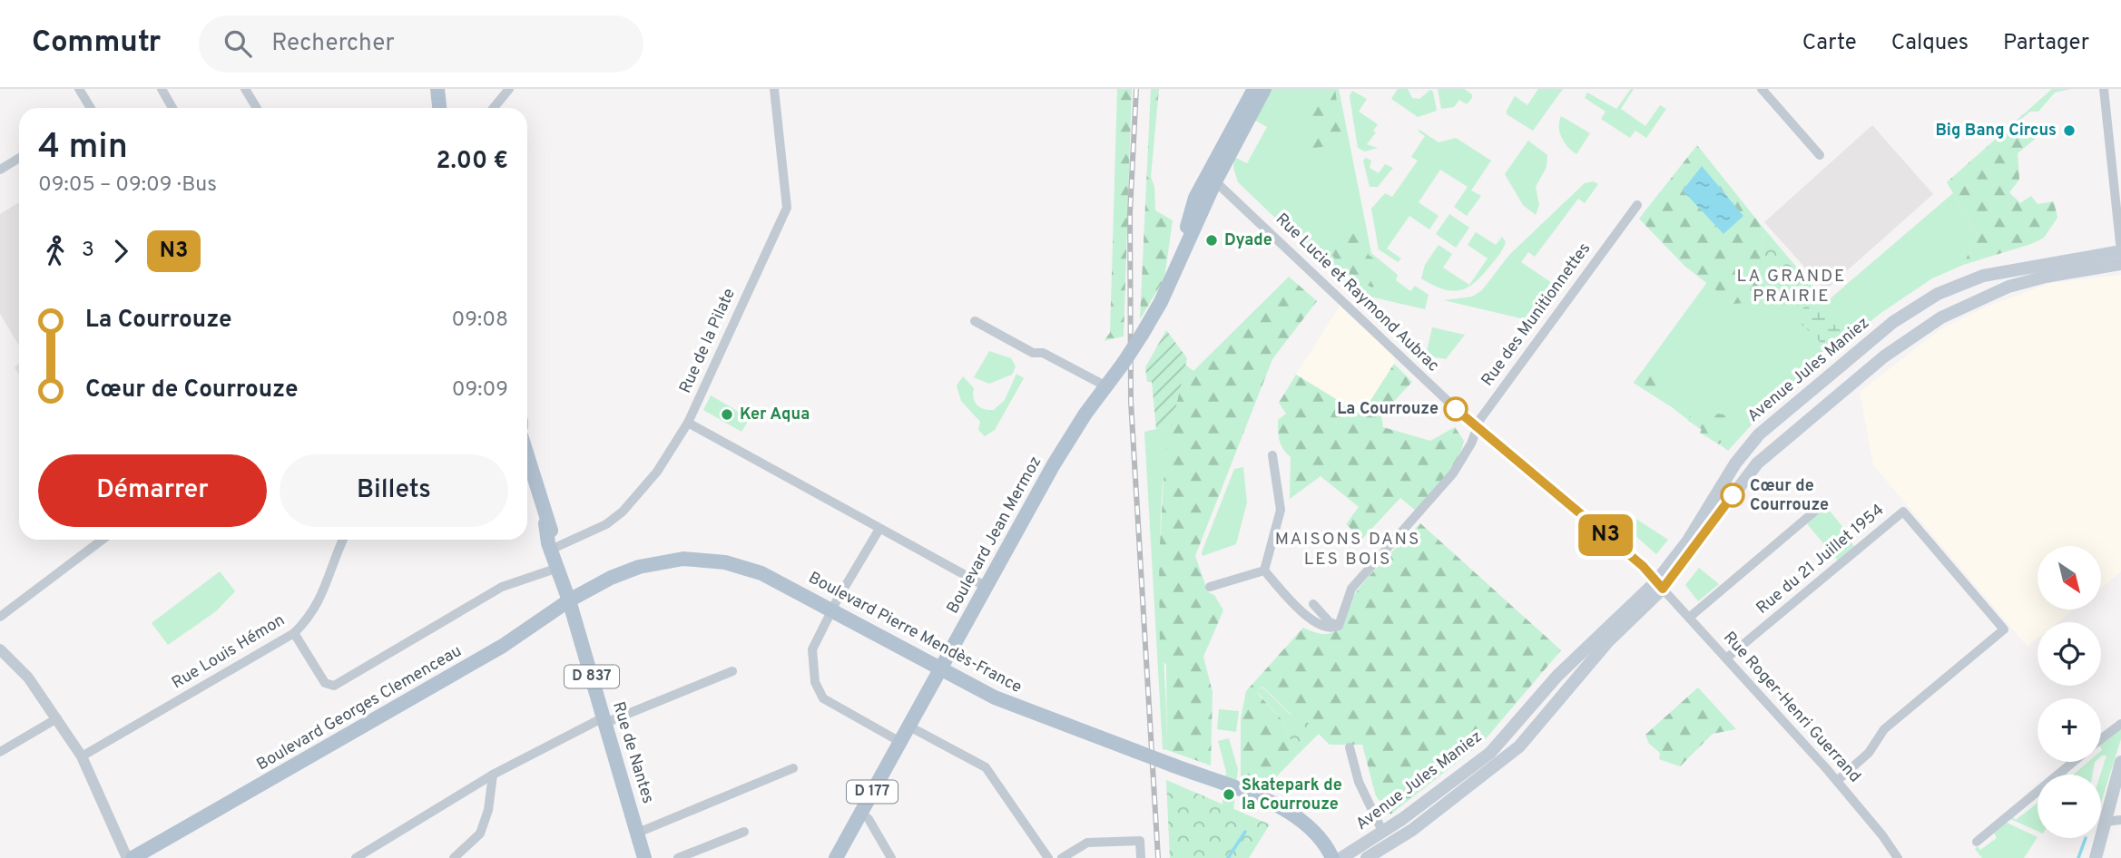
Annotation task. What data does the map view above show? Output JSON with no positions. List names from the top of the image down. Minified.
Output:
{"streets":{"main road":["Avenue Jules Maniez","Boulevard Jean Mermoz","Boulevard Pierre Mendès-France","D 837","Boulevard Georges Clemenceau","Rue de Nantes","D 177"],"street":["Rue Lucie et Raymond Aubrac","Rue des Munitionnettes","Rue de la Pilate","Rue du 21 Juillet 1954","Rue Louis Hémon","Rue Roger-Henri Guerrand"]},"crossings":[["Rue Lucie et Raymond Aubrac","Rue des Munitionnettes"],["Rue Lucie et Raymond Aubrac","Avenue Jules Maniez"],["Rue Lucie et Raymond Aubrac","Boulevard Jean Mermoz"],["Rue Lucie et Raymond Aubrac","Rue Roger-Henri Guerrand"],["Rue de la Pilate","Rue de Nantes"],["Avenue Jules Maniez","Rue Roger-Henri Guerrand"],["Boulevard Jean Mermoz","Boulevard Pierre Mendès-France"],["Rue du 21 Juillet 1954","Rue Roger-Henri Guerrand"],["Boulevard Pierre Mendès-France","Boulevard Georges Clemenceau"],["Boulevard Pierre Mendès-France","Rue de Nantes"],["Boulevard Georges Clemenceau","Rue de Nantes"]],"districts":["LA GRANDE PRAIRIE","MAISONS DANS LES BOIS"],"places":["Big Bang Circus","Dyade","La Courrouze","Ker Aqua","Cœur de Courrouze","Skatepark de la Courrouze"],"lines":["bus line N3"],"north":"bottom right","page":{"header":"Commutr","search":"Rechercher","nav":["Carte","Calques","Partager"],"on_map":"N3","heading":["4 min","09:05 – 09:09 · Bus","2.00 €"],"legs":["3","N3"],"list":[{"name":"La Courrouze","value":"09:08"},{"name":"Cœur de Courrouze","value":"09:09"}],"buttons":["Démarrer","Billets"],"map_buttons":["+","−"]}}
